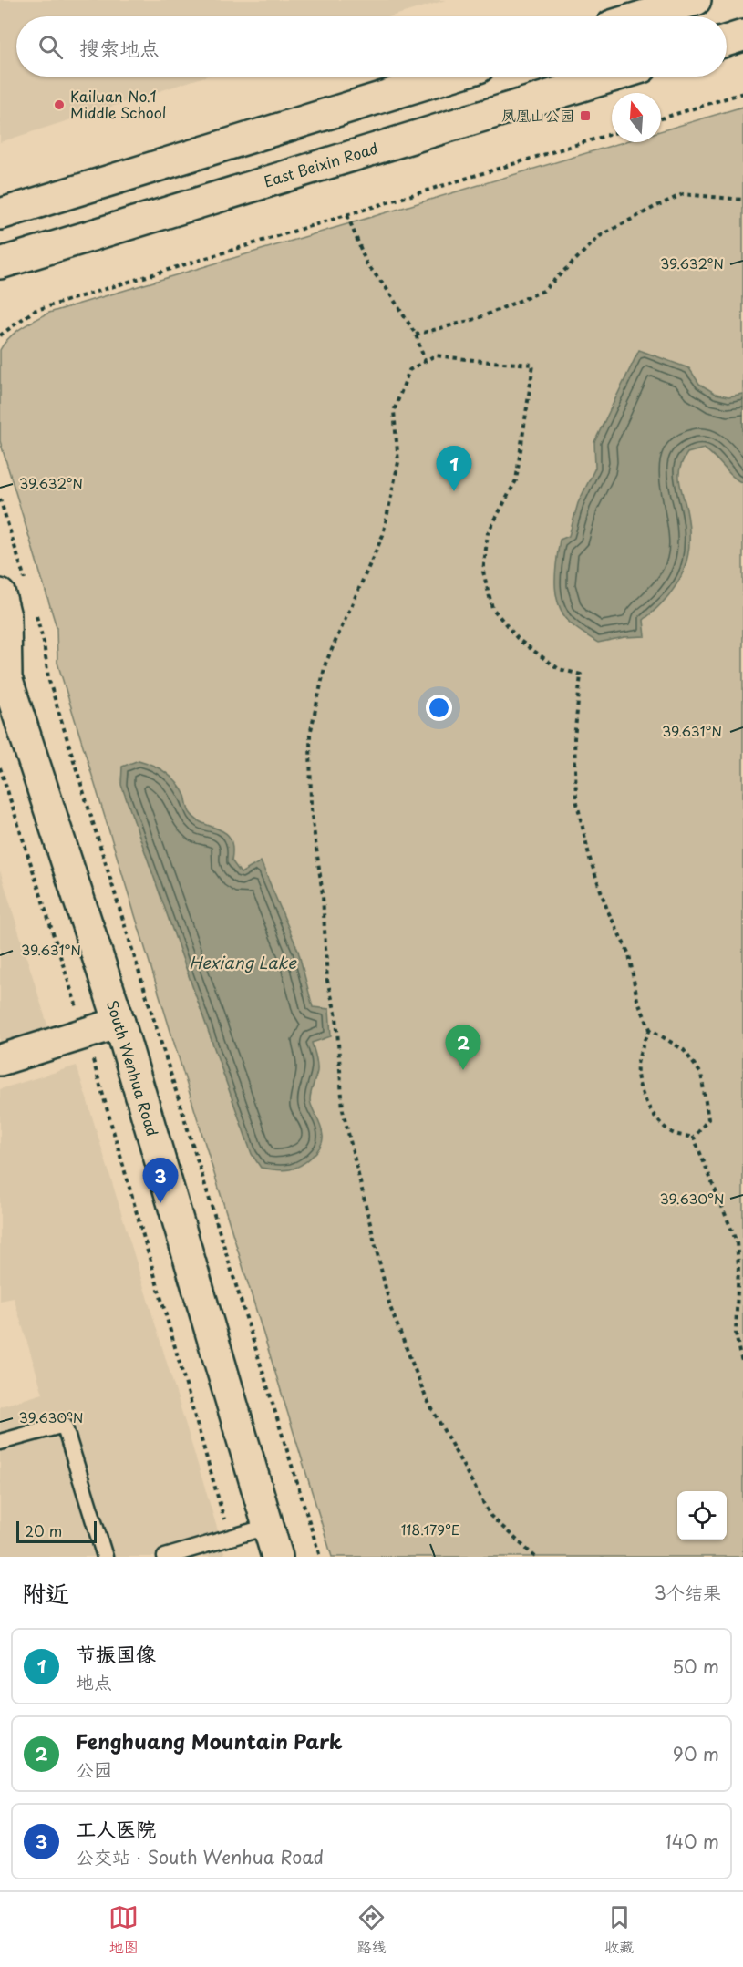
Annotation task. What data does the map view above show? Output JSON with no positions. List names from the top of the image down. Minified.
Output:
{"streets":{"main road":["East Beixin Road","South Wenhua Road"]},"water":["Hexiang Lake"],"places":{"other":["Kailuan No.1 Middle School"],"transit":["凤凰山公园"]},"scale_bar":"20 m","north":"top","page":{"search":"搜索地点","pins":["1","2","3"],"scale":"20 m","heading":["附近","3个结果"],"list":[{"mark":"1","name":"节振国像","note":"地点","value":"50 m"},{"mark":"2","name":"Fenghuang Mountain Park","note":"公园","value":"90 m"},{"mark":"3","name":"工人医院","note":"公交站 · South Wenhua Road","value":"140 m"}],"nav":["地图","路线","收藏"]},"coordinates":["39.632°N","39.631°N","39.630°N","118.179°E"]}
